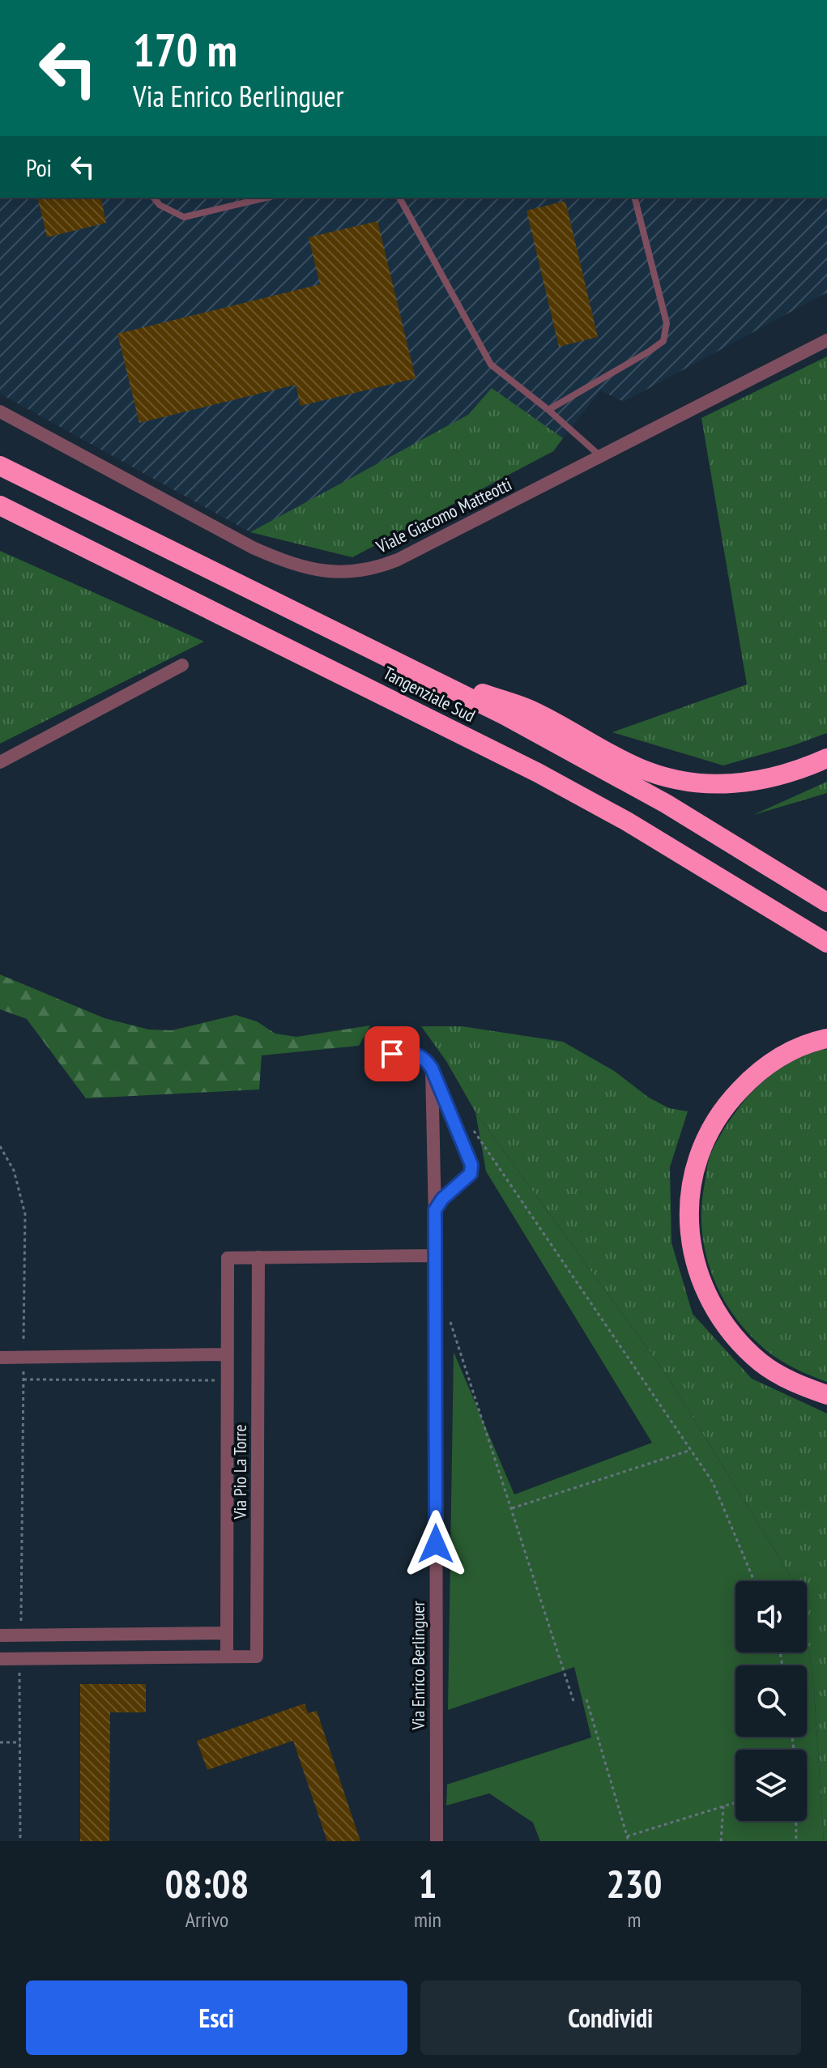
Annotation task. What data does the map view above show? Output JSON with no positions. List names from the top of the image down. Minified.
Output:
{"streets":{"highway":["Tangenziale Sud"],"street":["Viale Giacomo Matteotti","Via Pio La Torre","Via Enrico Berlinguer"]},"page":{"turn":["170 m","Via Enrico Berlinguer"],"then":"Poi","eta":["08:08","Arrivo","1","min","230","m"],"buttons":["Esci","Condividi"]}}
